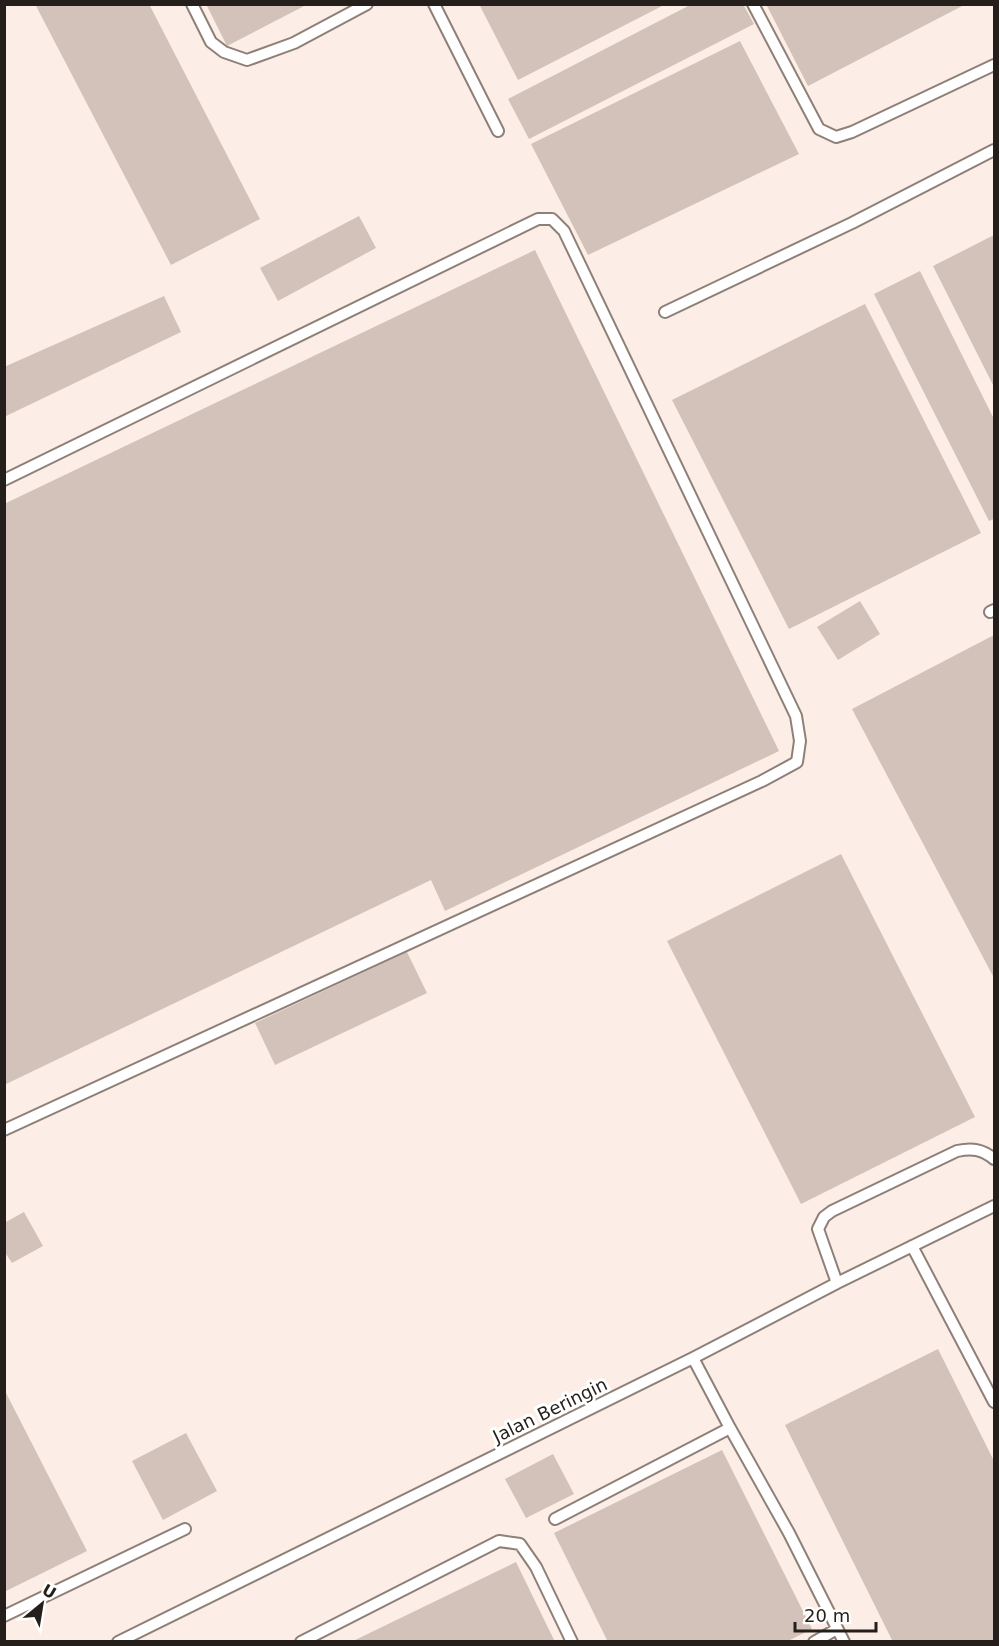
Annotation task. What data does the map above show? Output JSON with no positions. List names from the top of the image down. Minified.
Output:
{"streets":{"lane":["Jalan Beringin"]},"scale_bar":"20 m","north":"top right"}
